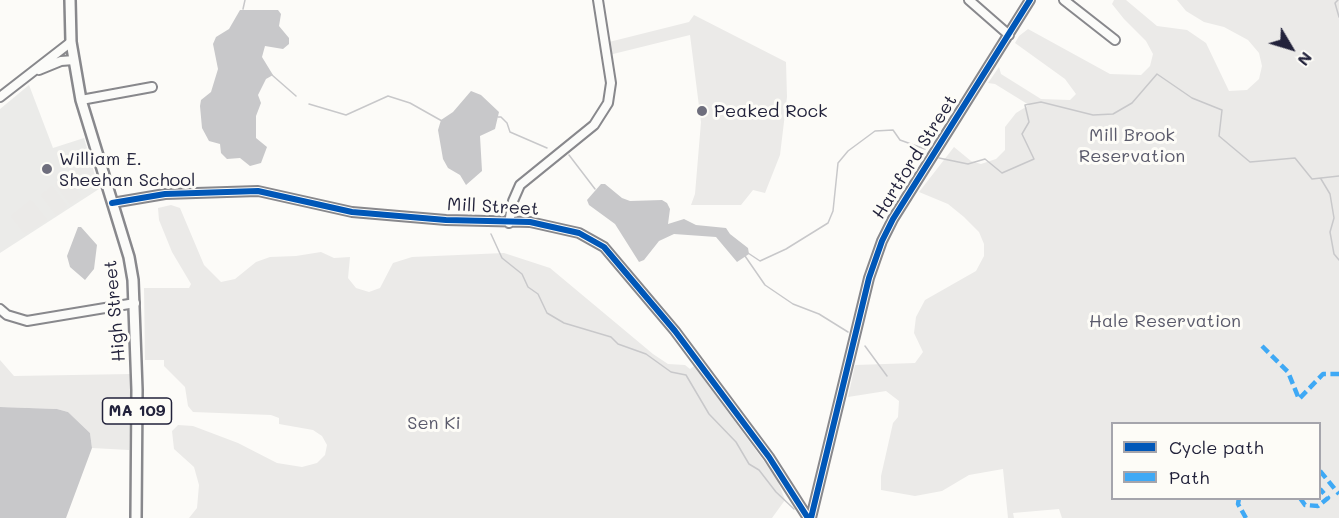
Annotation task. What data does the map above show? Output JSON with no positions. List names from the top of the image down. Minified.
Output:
{"streets":{"main road":["High Street","MA 109"],"street":["Hartford Street","Mill Street"]},"crossings":[["Hartford Street","Mill Street"],["Mill Street","High Street"]],"parks":["Mill Brook Reservation","Hale Reservation","Sen Ki"],"places":["Peaked Rock","William E. Sheehan School"],"legend":["Cycle path","Path"],"north":"bottom right"}
